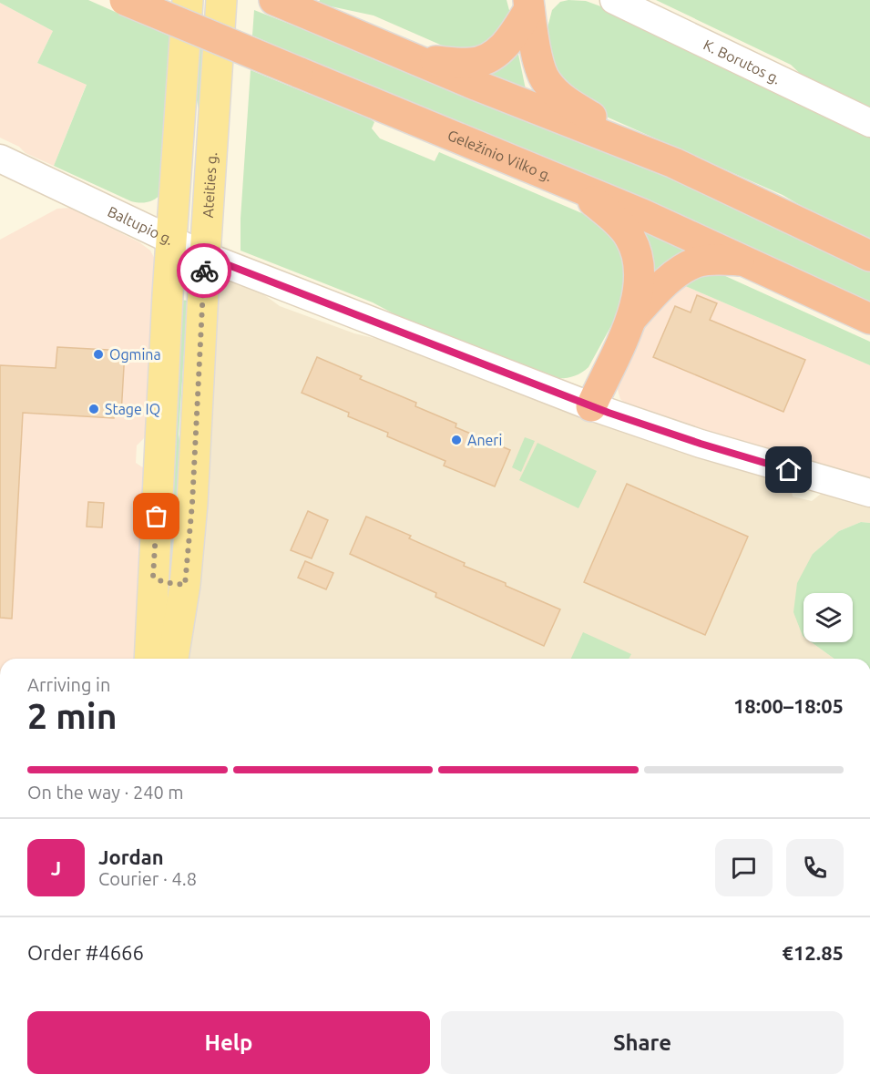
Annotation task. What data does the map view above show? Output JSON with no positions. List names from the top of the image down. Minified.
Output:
{"streets":{"highway":["Geležinio Vilko g."],"main road":["Ateities g."],"street":["K. Borutos g.","Baltupio g."]},"crossings":[["Ateities g.","Baltupio g."]],"places":["Ogmina","Stage IQ","Aneri"],"page":{"heading":["2 min","Arriving in","18:00–18:05"],"panel":["Jordan","Courier · 4.8","Order #4666","€12.85"],"bar":"On the way · 240 m","round":"J","buttons":["Help","Share"]}}
